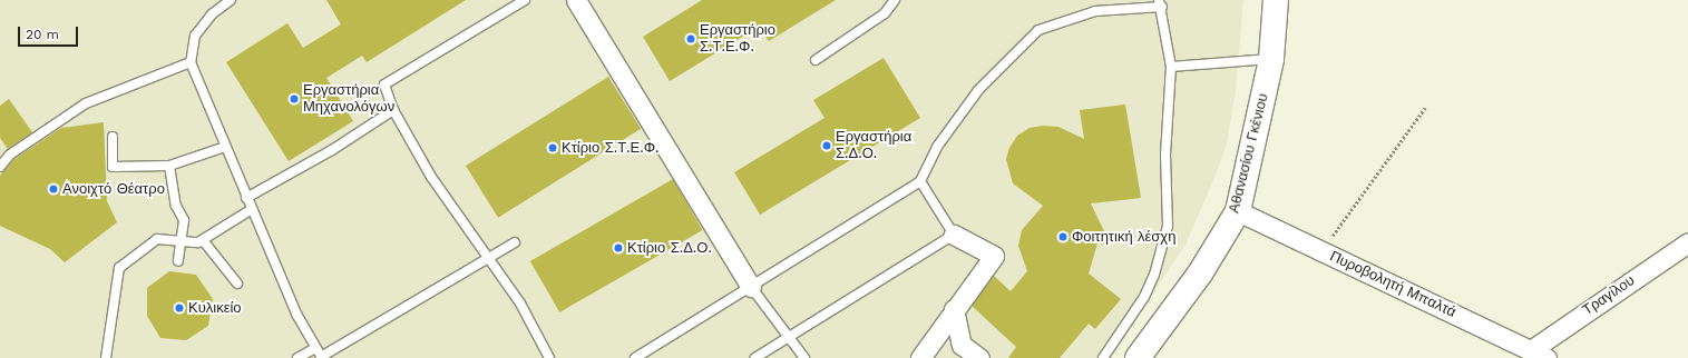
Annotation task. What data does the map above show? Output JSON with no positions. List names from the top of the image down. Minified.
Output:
{"streets":{"street":["Αθανασίου Γκένιου","Πυροβολητή Μπαλτά","Τραγίλου"]},"crossings":[["Αθανασίου Γκένιου","Πυροβολητή Μπαλτά"],["Πυροβολητή Μπαλτά","Τραγίλου"]],"places":["Εργαστήριο Σ.Τ.Ε.Φ.","Εργαστήρια Μηχανολόγων","Εργαστήρια Σ.Δ.Ο.","Κτίριο Σ.Τ.Ε.Φ.","Ανοιχτό Θέατρο","Φοιτητική λέσχη","Κτίριο Σ.Δ.Ο.","Κυλικείο"],"scale_bar":"20 m"}
